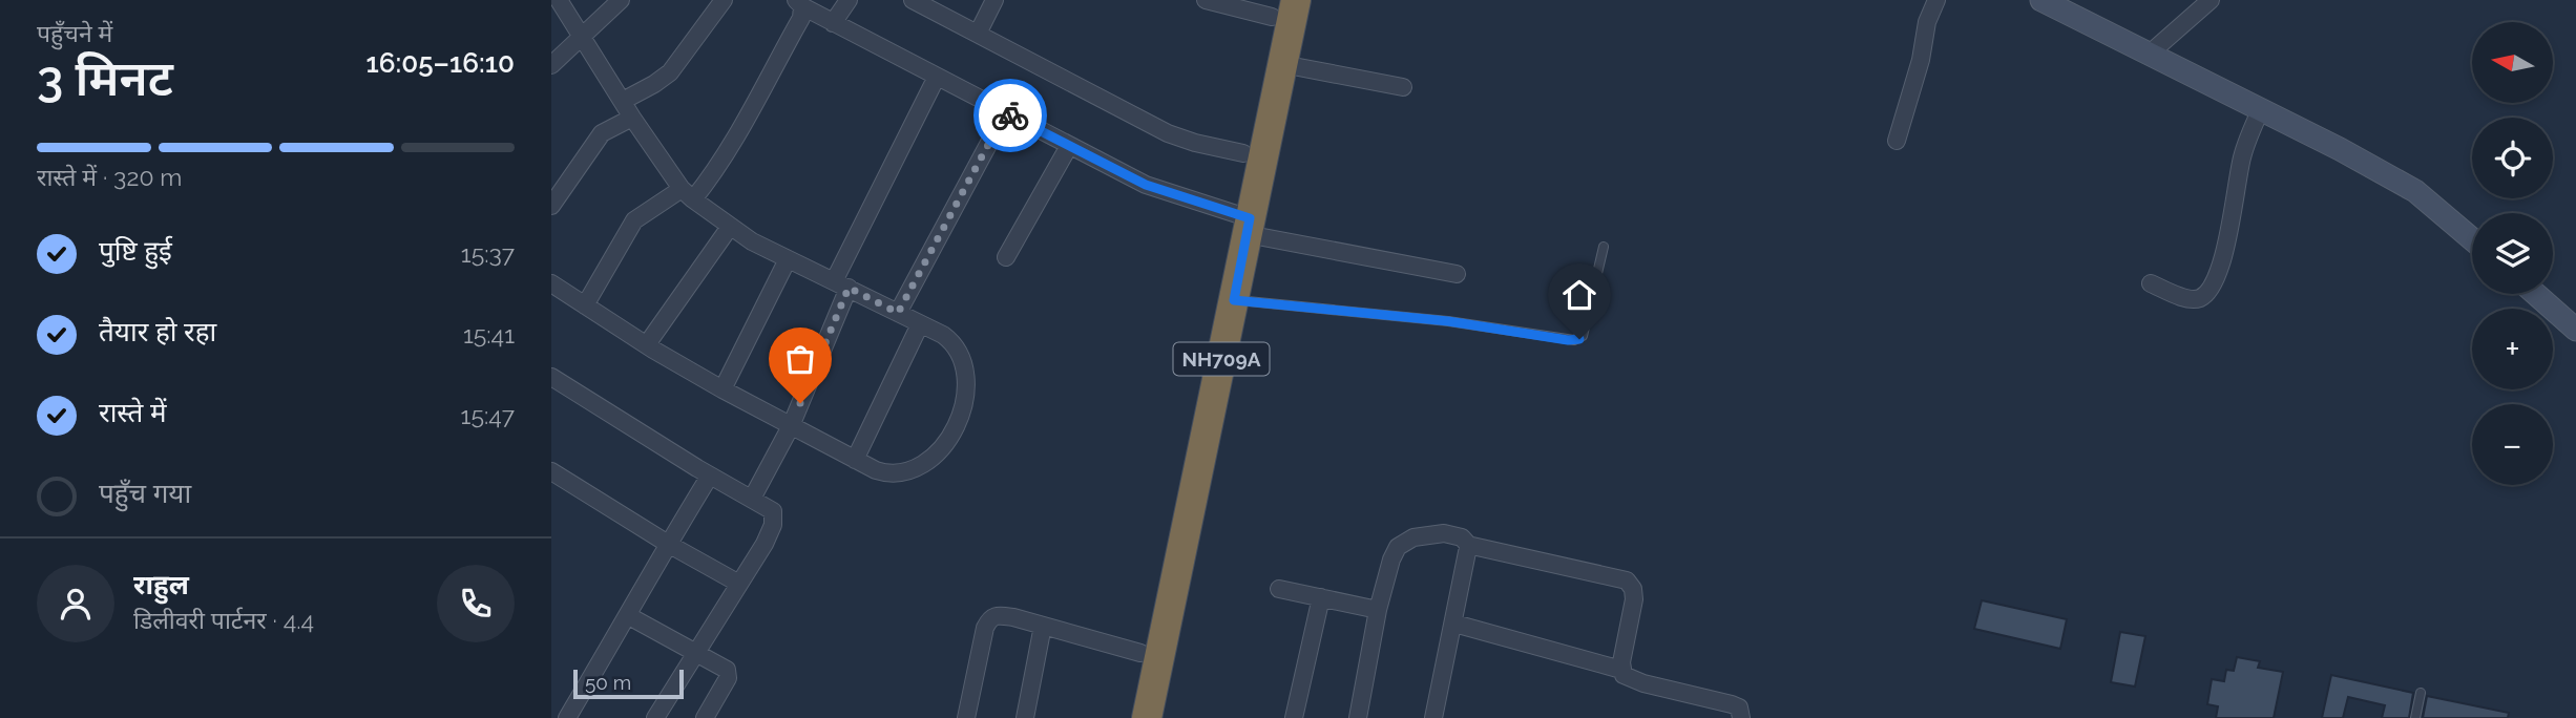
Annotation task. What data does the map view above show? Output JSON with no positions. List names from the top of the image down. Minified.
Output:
{"streets":{"highway":["NH709A"]},"scale_bar":"50 m","north":"left","page":{"heading":["3 मिनट","पहुँचने में","16:05–16:10"],"panel":["राहुल","डिलीवरी पार्टनर · 4.4"],"map_buttons":["+","−"],"bar":"रास्ते में · 320 m","list":[["पुष्टि हुई","15:37"],["तैयार हो रहा","15:41"],["रास्ते में","15:47"],"पहुँच गया"],"scale":"50 m"}}
